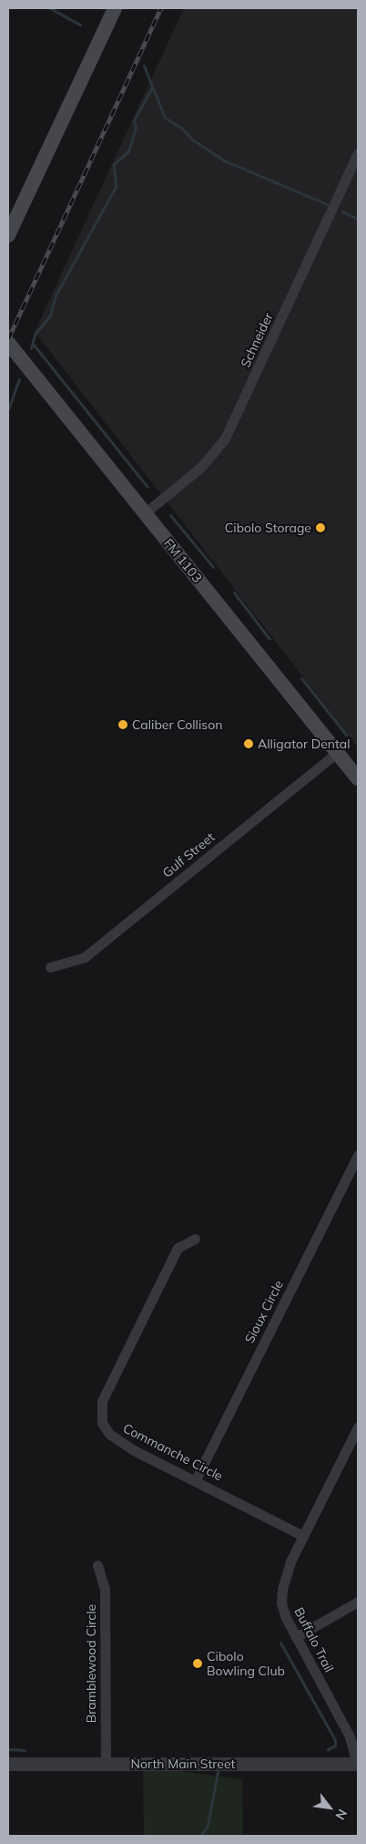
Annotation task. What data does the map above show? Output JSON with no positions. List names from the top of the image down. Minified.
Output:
{"streets":{"main road":["FM 1103"],"street":["Schneider","Gulf Street","Sioux Circle","Commanche Circle","Buffalo Trail","Bramblewood Circle","North Main Street"]},"crossings":[["Schneider","FM 1103"],["FM 1103","Gulf Street"],["Sioux Circle","Commanche Circle"],["Commanche Circle","Buffalo Trail"],["Buffalo Trail","North Main Street"],["Bramblewood Circle","North Main Street"]],"places":["Cibolo Storage","Caliber Collison","Alligator Dental","Cibolo Bowling Club"],"north":"bottom right"}
